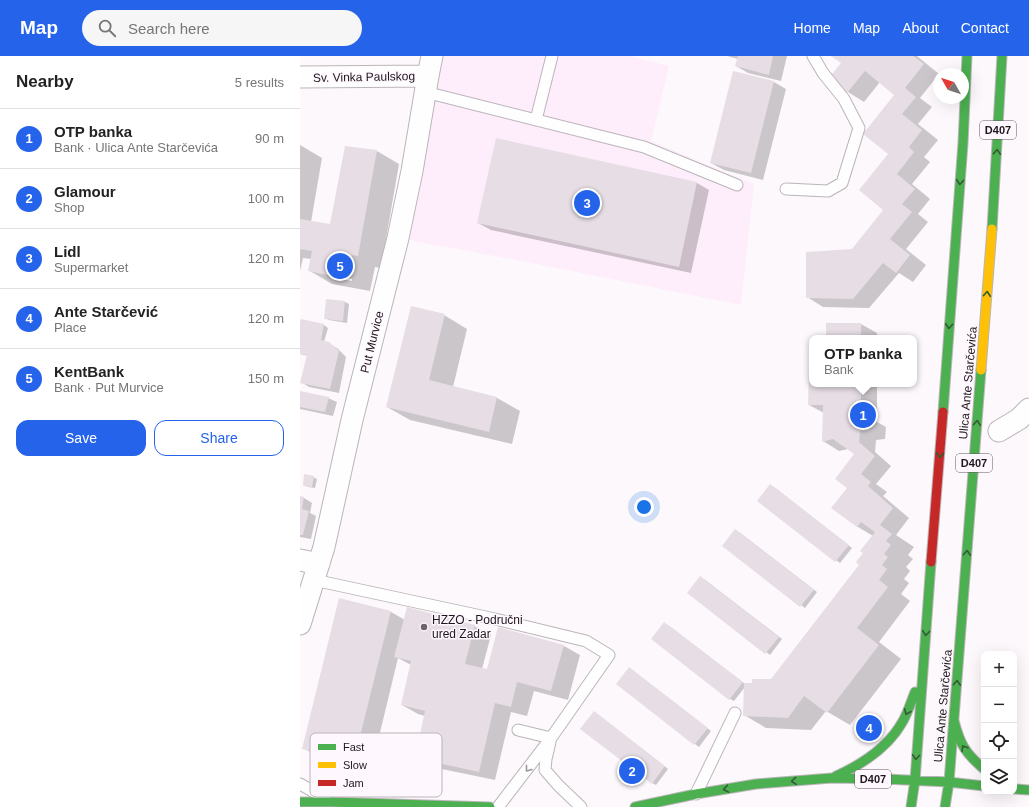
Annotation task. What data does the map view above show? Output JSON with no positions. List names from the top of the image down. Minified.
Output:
{"streets":{"main road":["D407","Ulica Ante Starčevića"],"street":["Sv. Vinka Paulskog","Put Murvice"]},"crossings":[["Sv. Vinka Paulskog","Put Murvice"],["D407","Ulica Ante Starčevića"]],"places":["HZZO - Područni ured Zadar"],"legend":["Fast","Slow","Jam"],"north":"top left","page":{"header":"Map","search":"Search here","nav":["Home","Map","About","Contact"],"heading":["Nearby","5 results"],"list":[{"mark":"1","name":"OTP banka","note":"Bank · Ulica Ante Starčevića","value":"90 m"},{"mark":"2","name":"Glamour","note":"Shop","value":"100 m"},{"mark":"3","name":"Lidl","note":"Supermarket","value":"120 m"},{"mark":"4","name":"Ante Starčević","note":"Place","value":"120 m"},{"mark":"5","name":"KentBank","note":"Bank · Put Murvice","value":"150 m"}],"pins":["3","5","1","4","2"],"popup":["OTP banka","Bank"],"buttons":["Save","Share"],"map_buttons":["+","−"]}}
